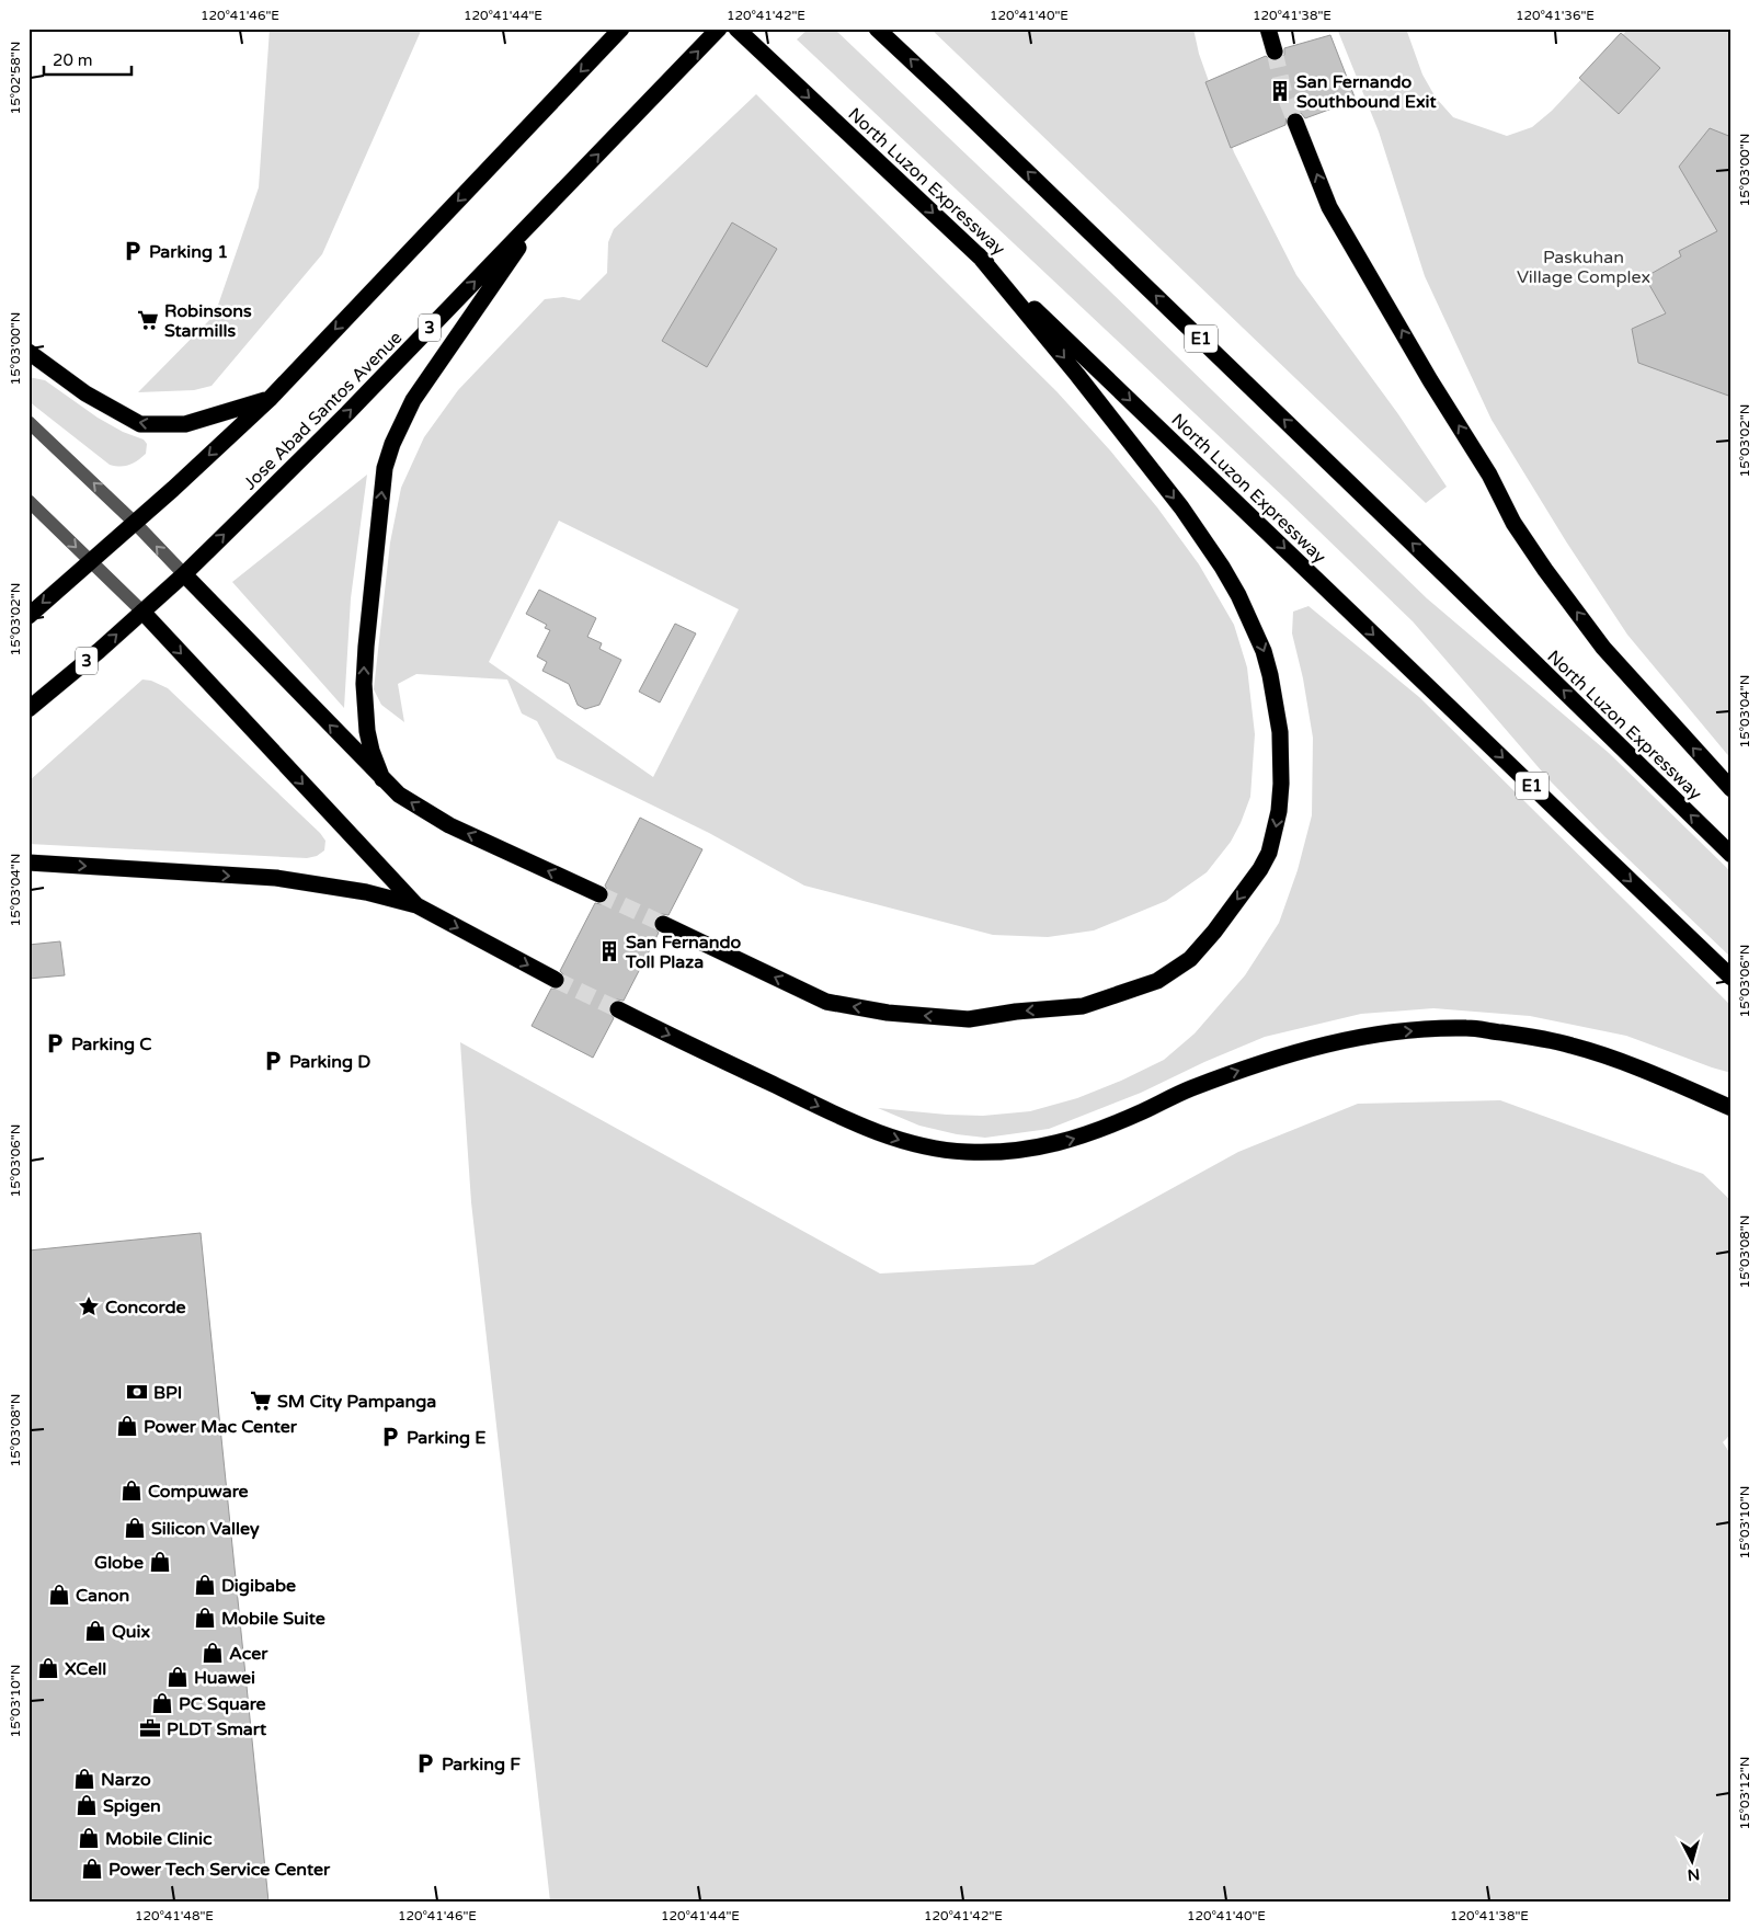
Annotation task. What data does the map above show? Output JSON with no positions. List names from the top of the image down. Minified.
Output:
{"streets":{"highway":["North Luzon Expressway","3","E1","Jose Abad Santos Avenue"]},"parks":["Paskuhan Village Complex"],"places":{"building":["San Fernando Southbound Exit","San Fernando Toll Plaza"],"parking":["Parking 1","Parking C","Parking D","Parking E","Parking F"],"supermarket":["Robinsons Starmills","SM City Pampanga"],"place":["Concorde"],"bank":["BPI"],"shop":["Power Mac Center","Compuware","Silicon Valley","Globe","Digibabe","Canon","Mobile Suite","Quix","Acer","XCell","Huawei","PC Square","Narzo","Spigen","Mobile Clinic","Power Tech Service Center"],"office":["PLDT Smart"]},"scale_bar":"20 m","north":"bottom","coordinates":["120°41'46\"E","120°41'44\"E","120°41'42\"E","120°41'40\"E","120°41'38\"E","120°41'36\"E","15°02'58\"N","15°03'00\"N","15°03'02\"N","15°03'04\"N","15°03'06\"N","15°03'08\"N","15°03'10\"N","15°03'12\"N","120°41'48\"E"]}
